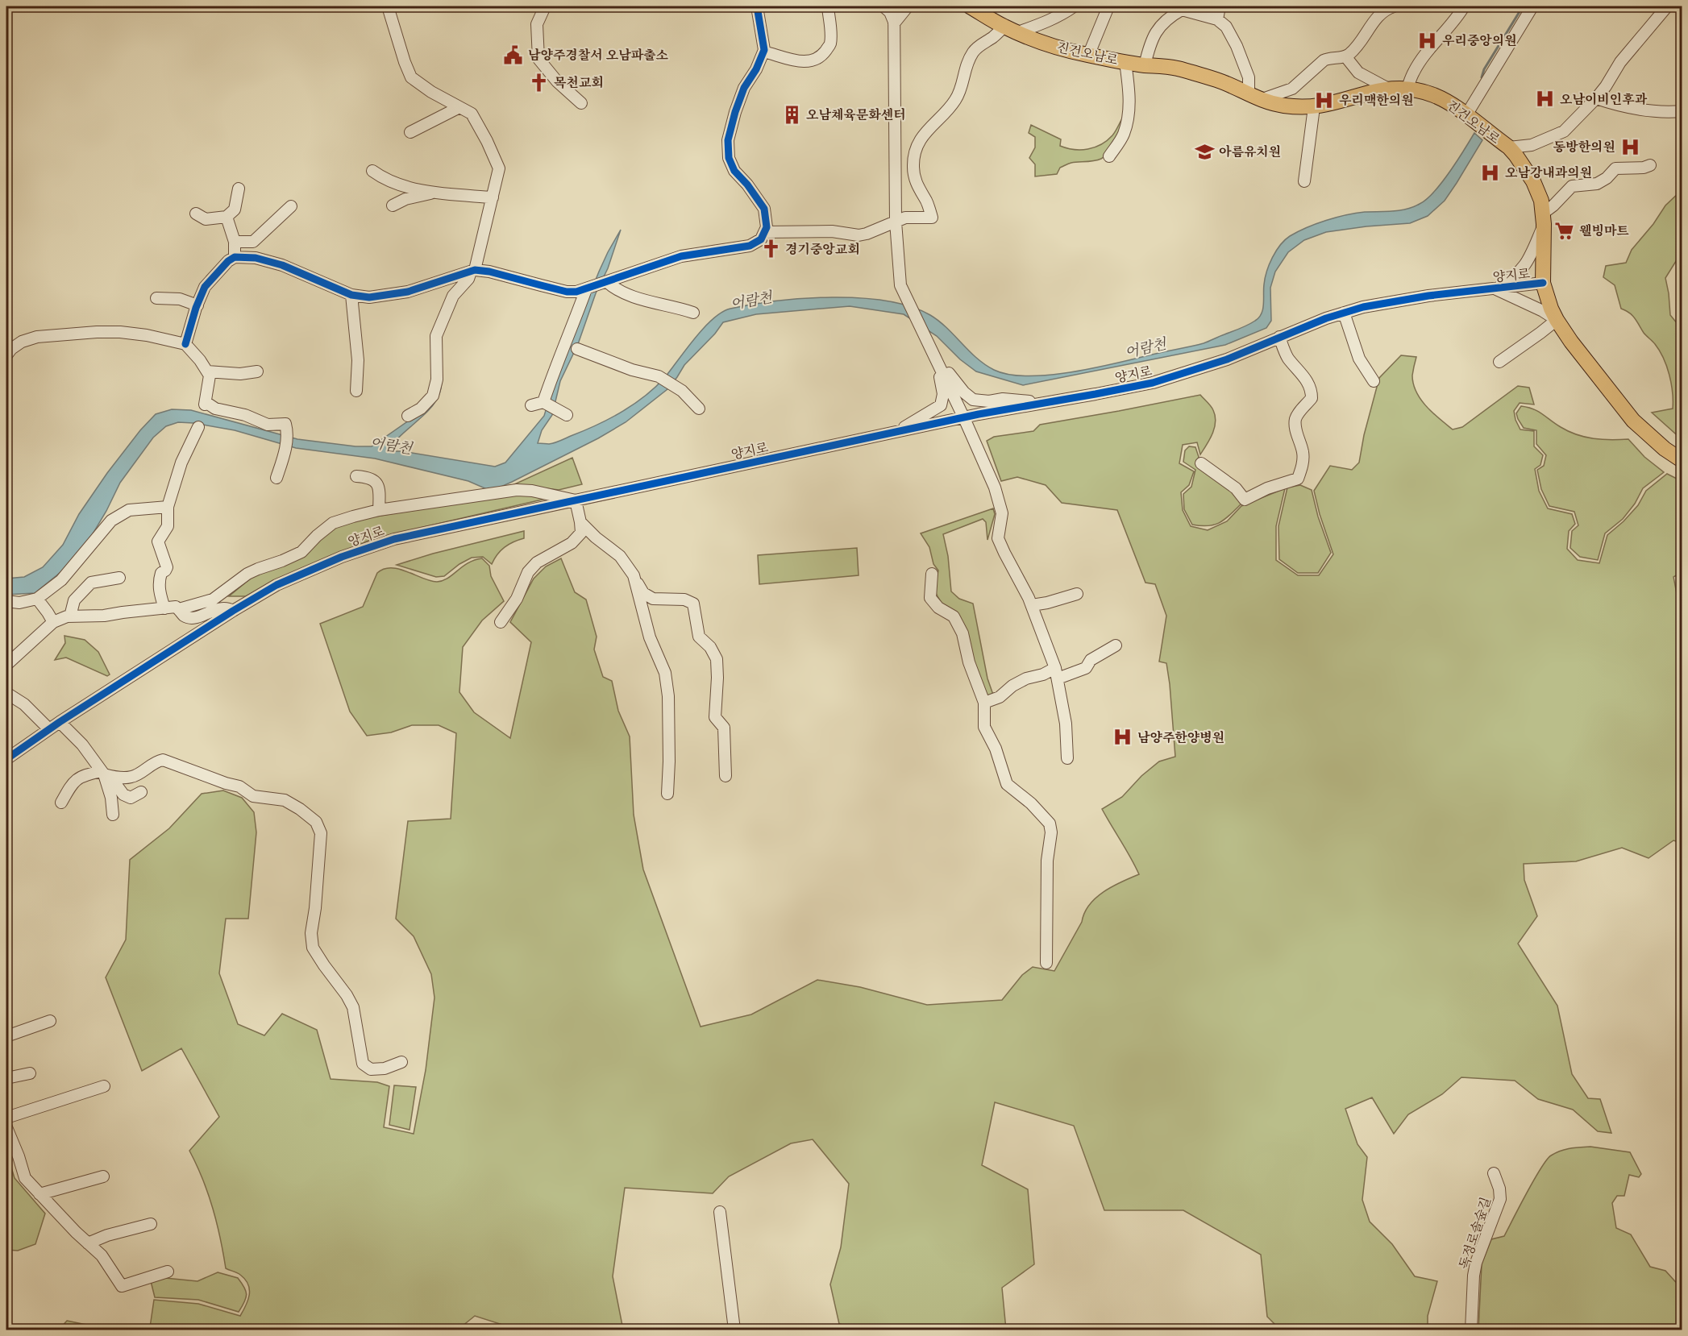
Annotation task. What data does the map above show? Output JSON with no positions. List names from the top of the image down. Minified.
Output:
{"streets":{"main road":["진건오남로"],"street":["양지로","독정로솔숲길"]},"crossings":[["진건오남로","양지로"]],"water":["어람천"],"places":{"hospital":["우리중앙의원","오남이비인후과","우리맥한의원","동방한의원","오남강내과의원","남양주한양병원"],"public building":["남양주경찰서 오남파출소"],"church":["목천교회","경기중앙교회"],"building":["오남쳬육문화센터"],"school or university":["아름유치원"],"supermarket":["웰빙마트"]}}
